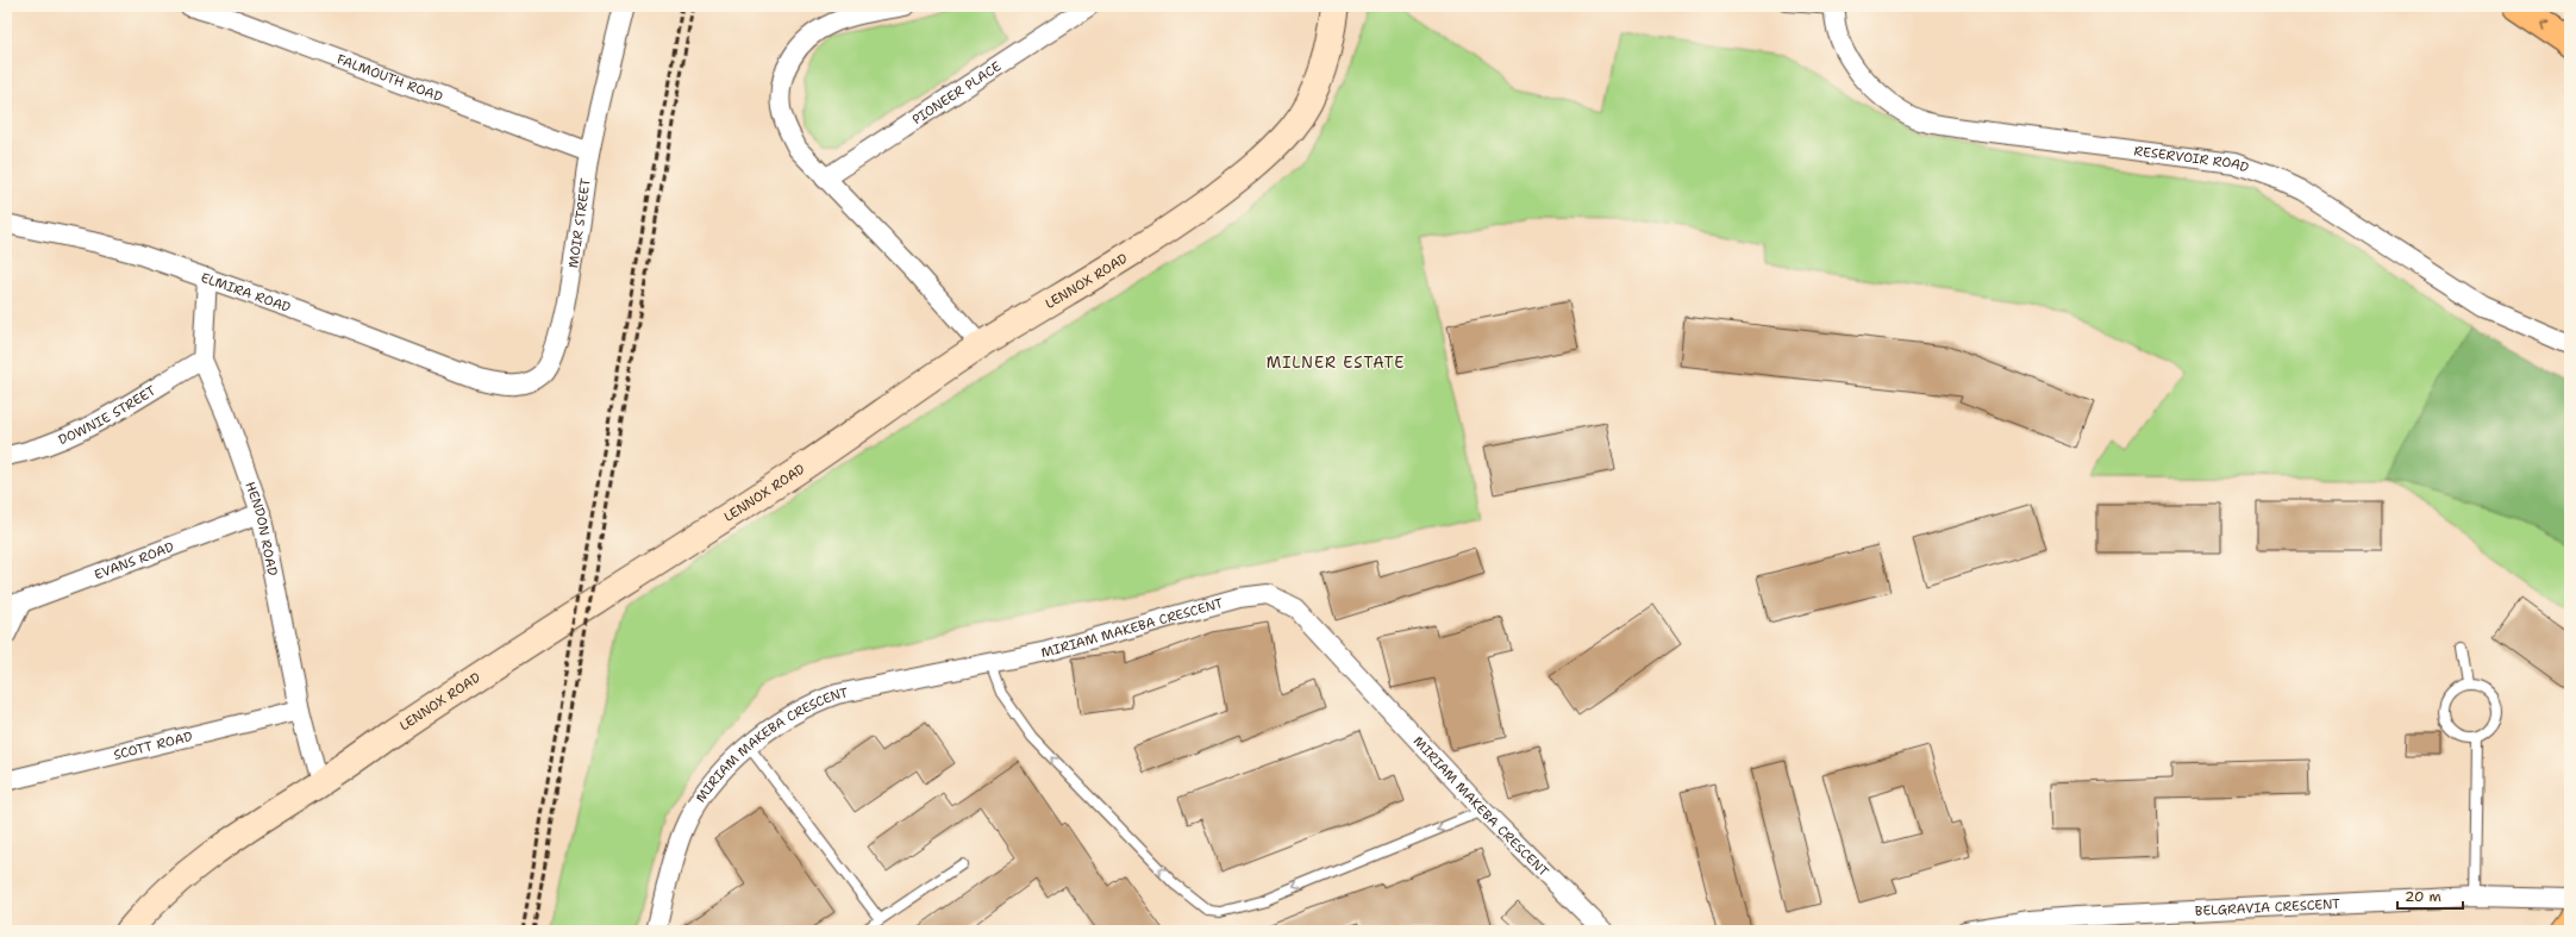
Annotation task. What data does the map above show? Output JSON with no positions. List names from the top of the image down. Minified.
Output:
{"streets":{"street":["FALMOUTH ROAD","PIONEER PLACE","RESERVOIR ROAD","MOIR STREET","LENNOX ROAD","ELMIRA ROAD","DOWNIE STREET","HENDON ROAD","EVANS ROAD","MIRIAM MAKEBA CRESCENT","SCOTT ROAD","BELGRAVIA CRESCENT"]},"crossings":[["FALMOUTH ROAD","MOIR STREET"],["MOIR STREET","ELMIRA ROAD"],["LENNOX ROAD","HENDON ROAD"],["ELMIRA ROAD","HENDON ROAD"],["DOWNIE STREET","HENDON ROAD"],["HENDON ROAD","EVANS ROAD"],["HENDON ROAD","SCOTT ROAD"]],"districts":["MILNER ESTATE"],"scale_bar":"20 m"}
